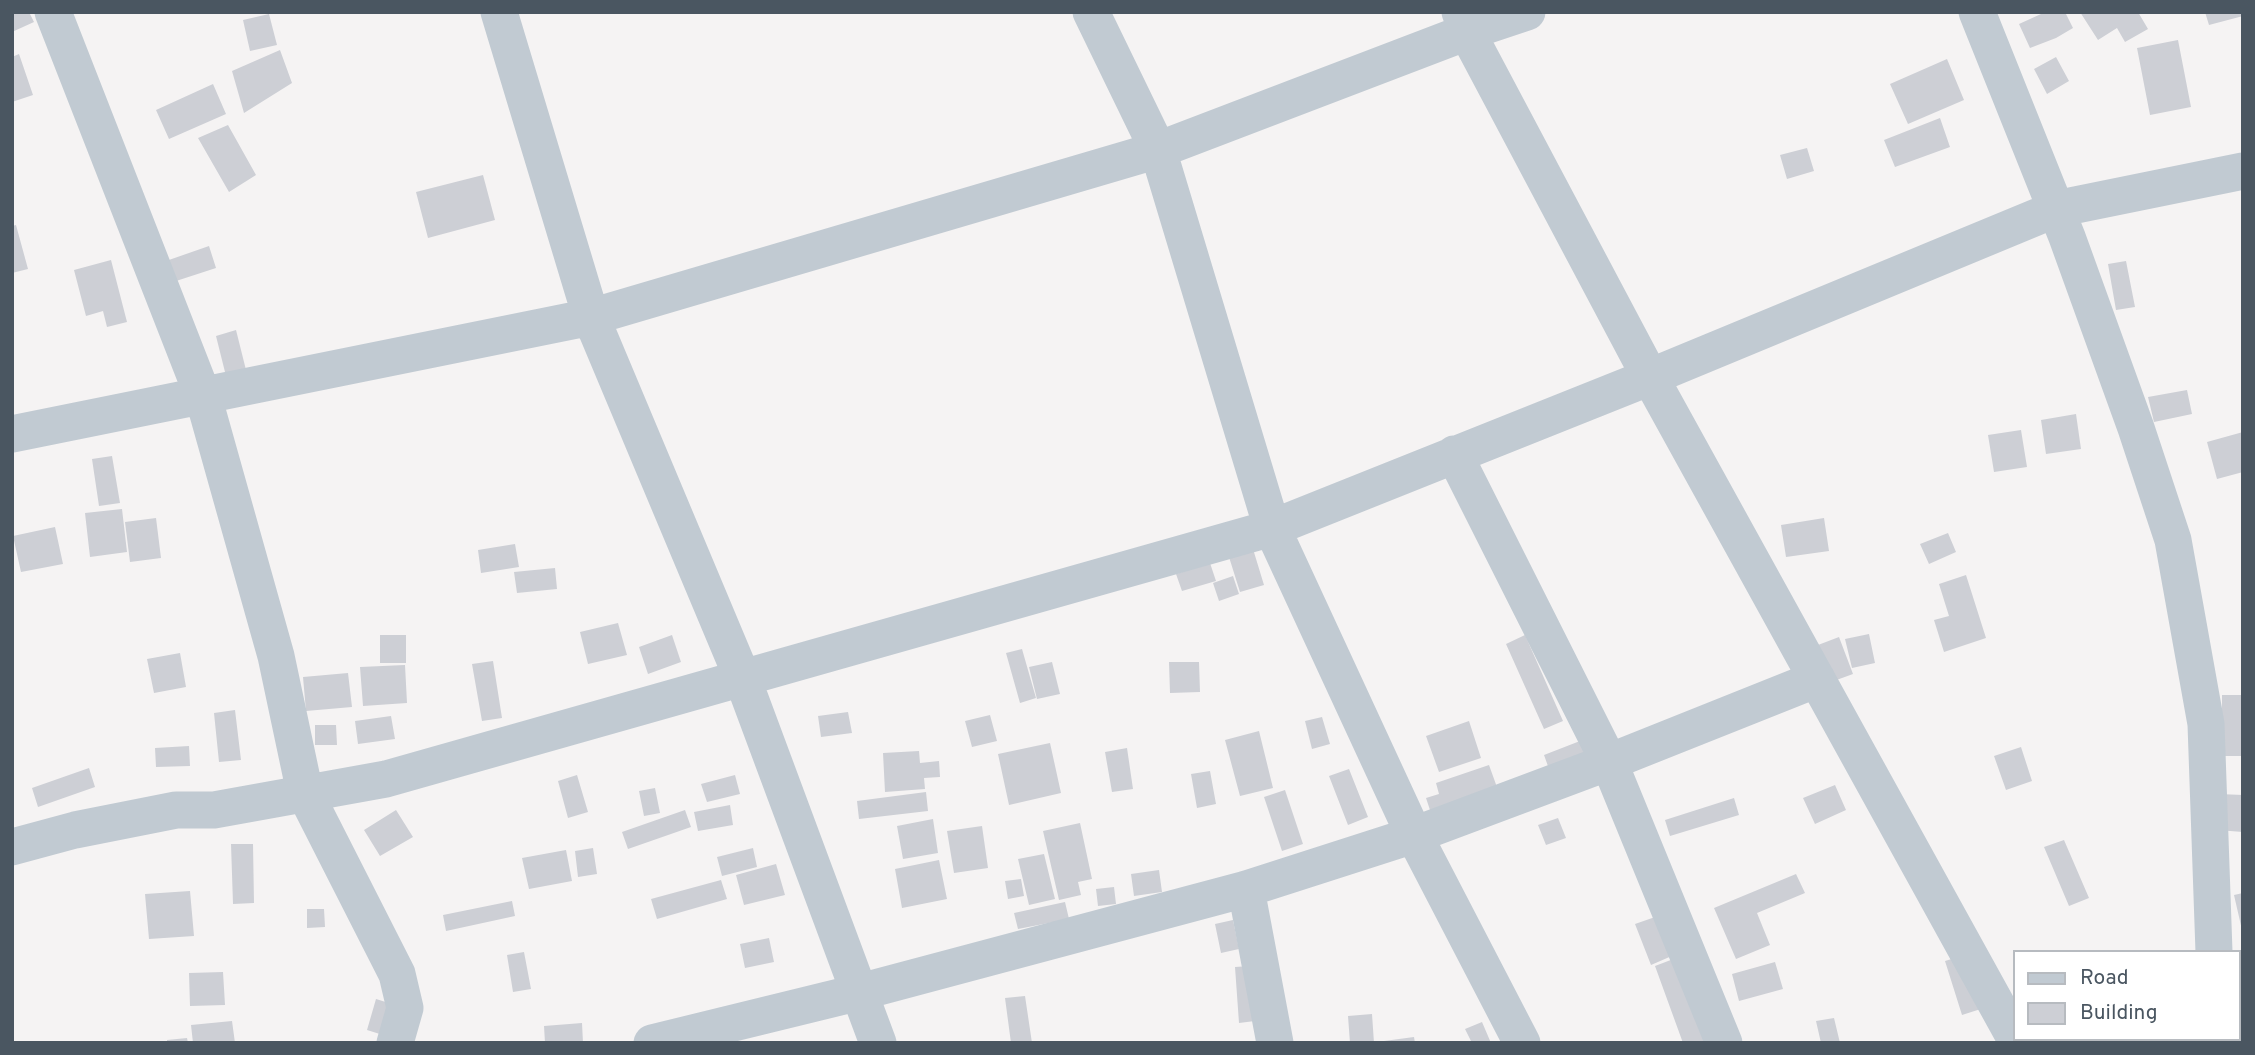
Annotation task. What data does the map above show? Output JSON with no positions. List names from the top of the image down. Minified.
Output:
{"legend":["Road","Building"]}
